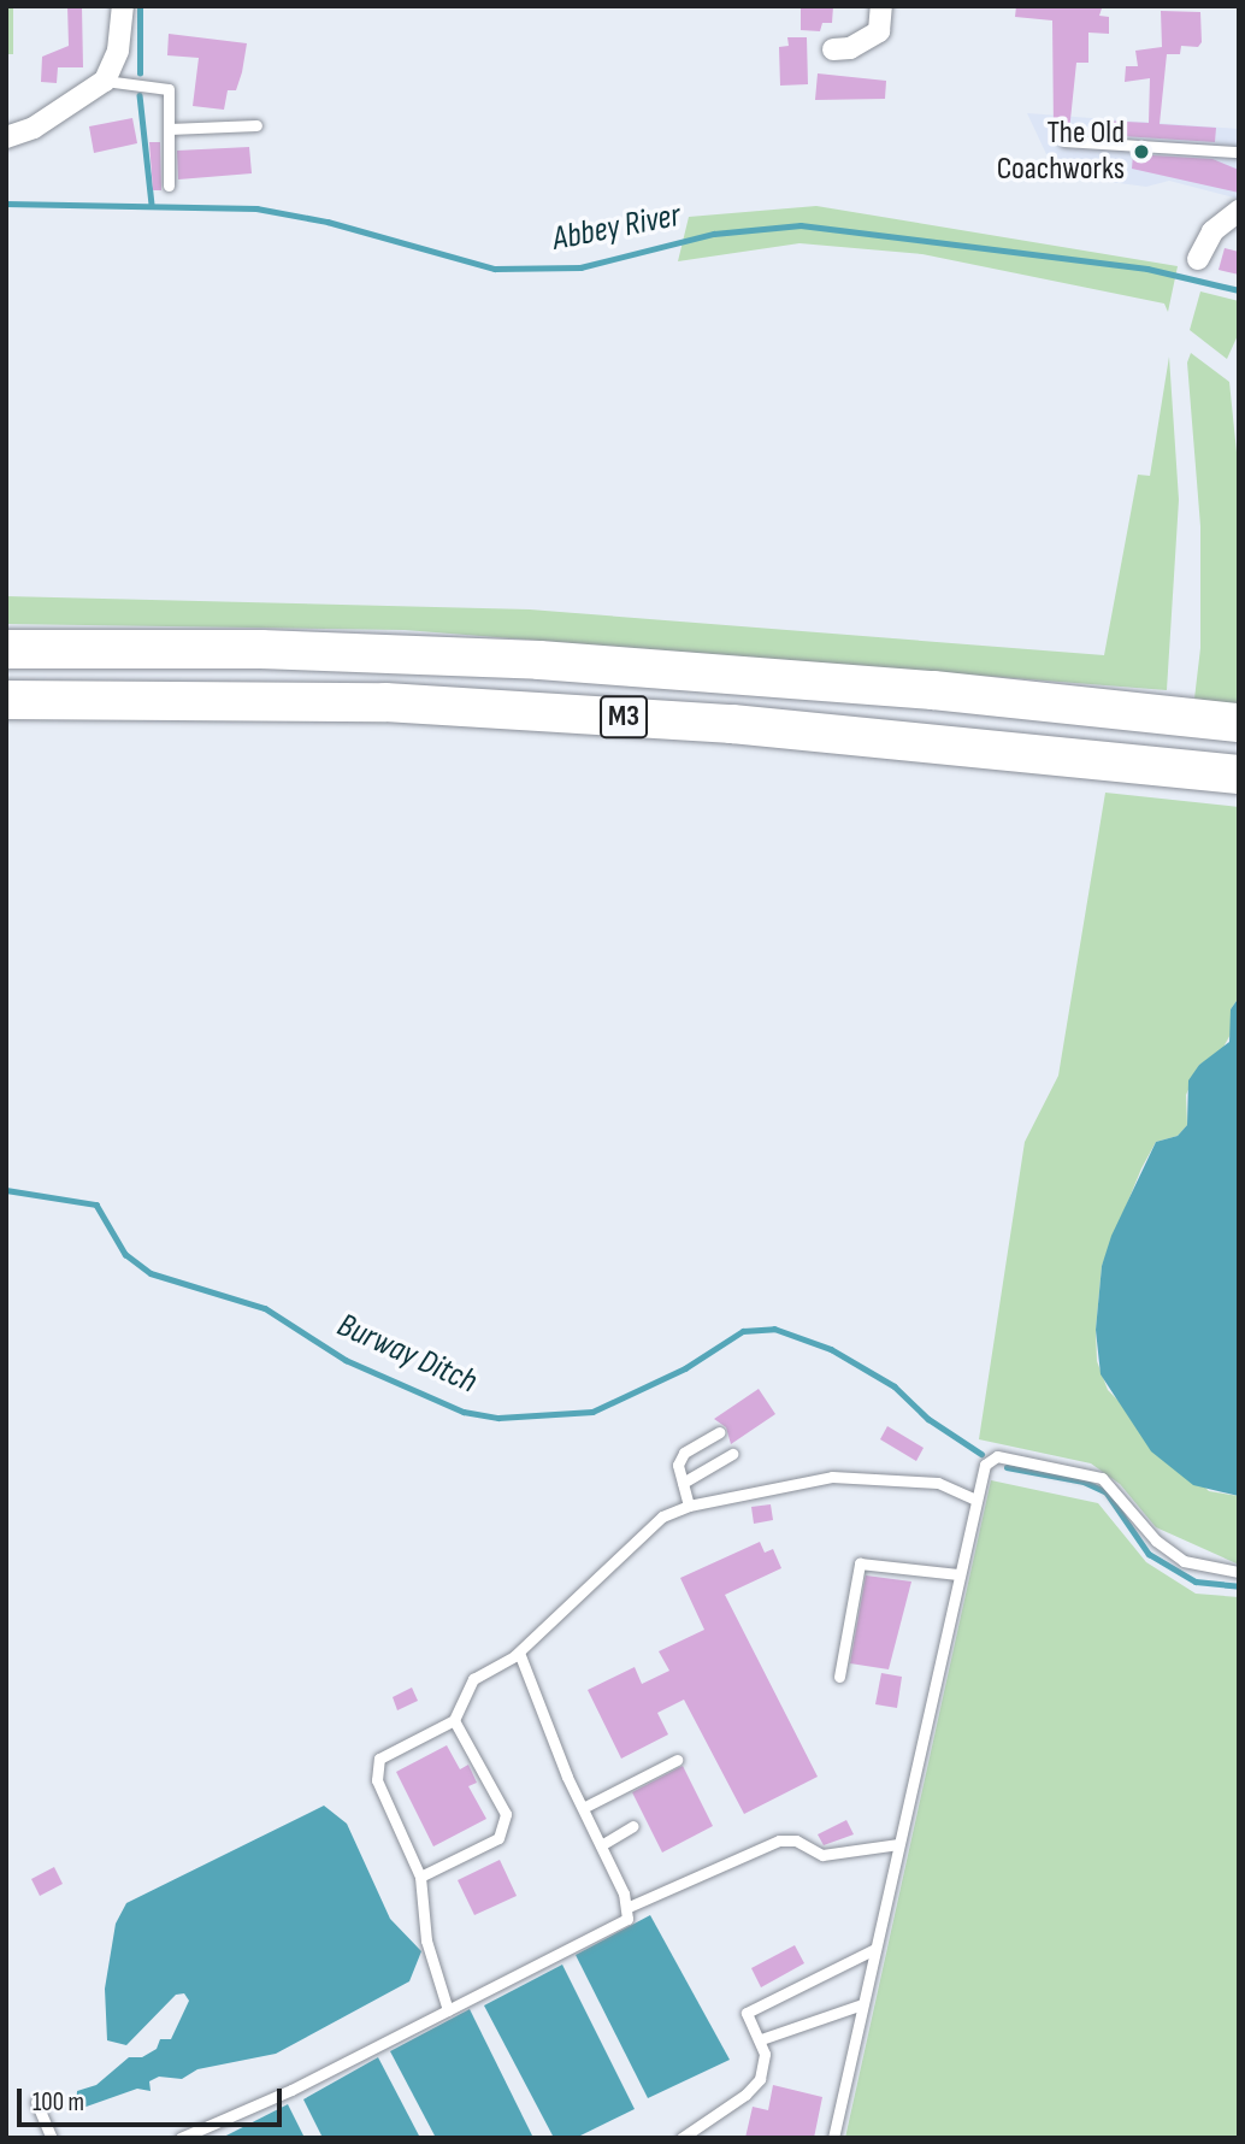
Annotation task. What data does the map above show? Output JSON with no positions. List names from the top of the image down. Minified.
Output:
{"streets":{"highway":["M3"]},"water":["Abbey River","Burway Ditch"],"places":["The Old Coachworks"],"scale_bar":"100 m"}
